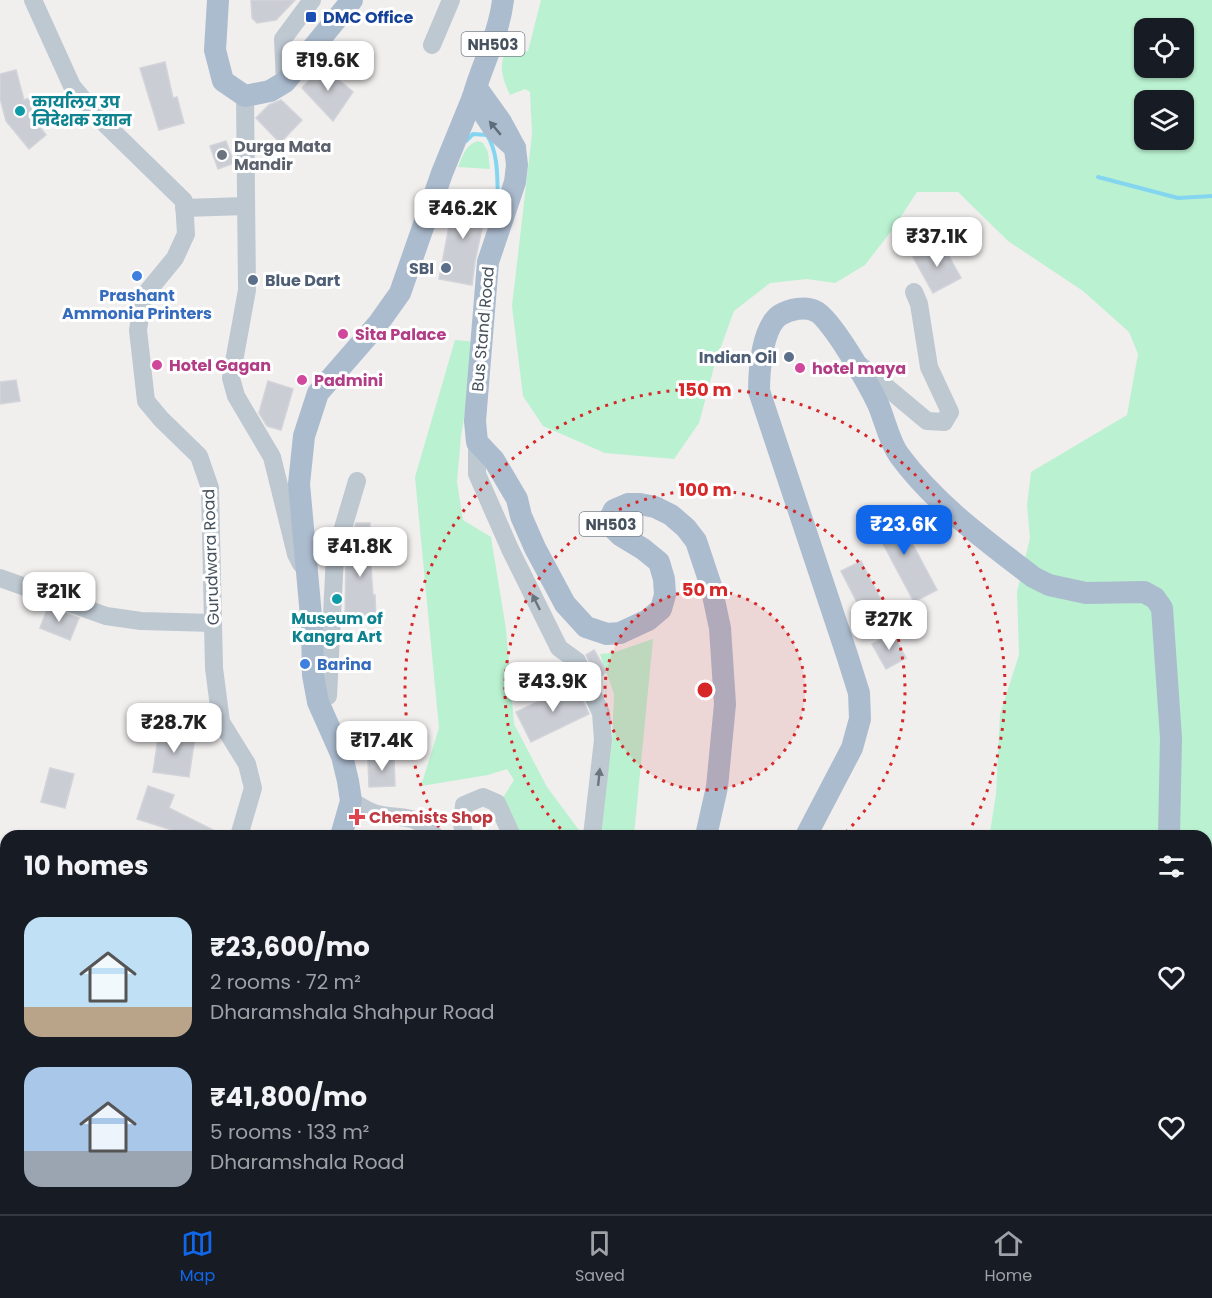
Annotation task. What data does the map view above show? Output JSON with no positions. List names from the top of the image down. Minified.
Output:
{"streets":{"main road":["NH503","Bus Stand Road"],"street":["Gurudwara Road"]},"crossings":[["NH503","Bus Stand Road"]],"places":{"transit":["DMC Office"],"other":["कार्यालय उप निदेशक उद्यान","Durga Mata Mandir","SBI","Prashant Ammonia Printers","Blue Dart","Sita Palace","Indian Oil","Hotel Gagan","hotel maya","Padmini","Museum of Kangra Art","Barina"],"health":["Chemists Shop"]},"page":{"price":["₹19.6K","₹46.2K","₹37.1K","₹23.6K","₹41.8K","₹21K","₹27K","₹43.9K","₹28.7K","₹17.4K"],"heading":"10 homes","list":[{"name":"₹23,600/mo","note":"2 rooms · 72 m² · Dharamshala Shahpur Road"},{"name":"₹41,800/mo","note":"5 rooms · 133 m² · Dharamshala Road"}],"tabs":["Map","Saved","Home"]},"rings":["150 m","100 m","50 m"]}
